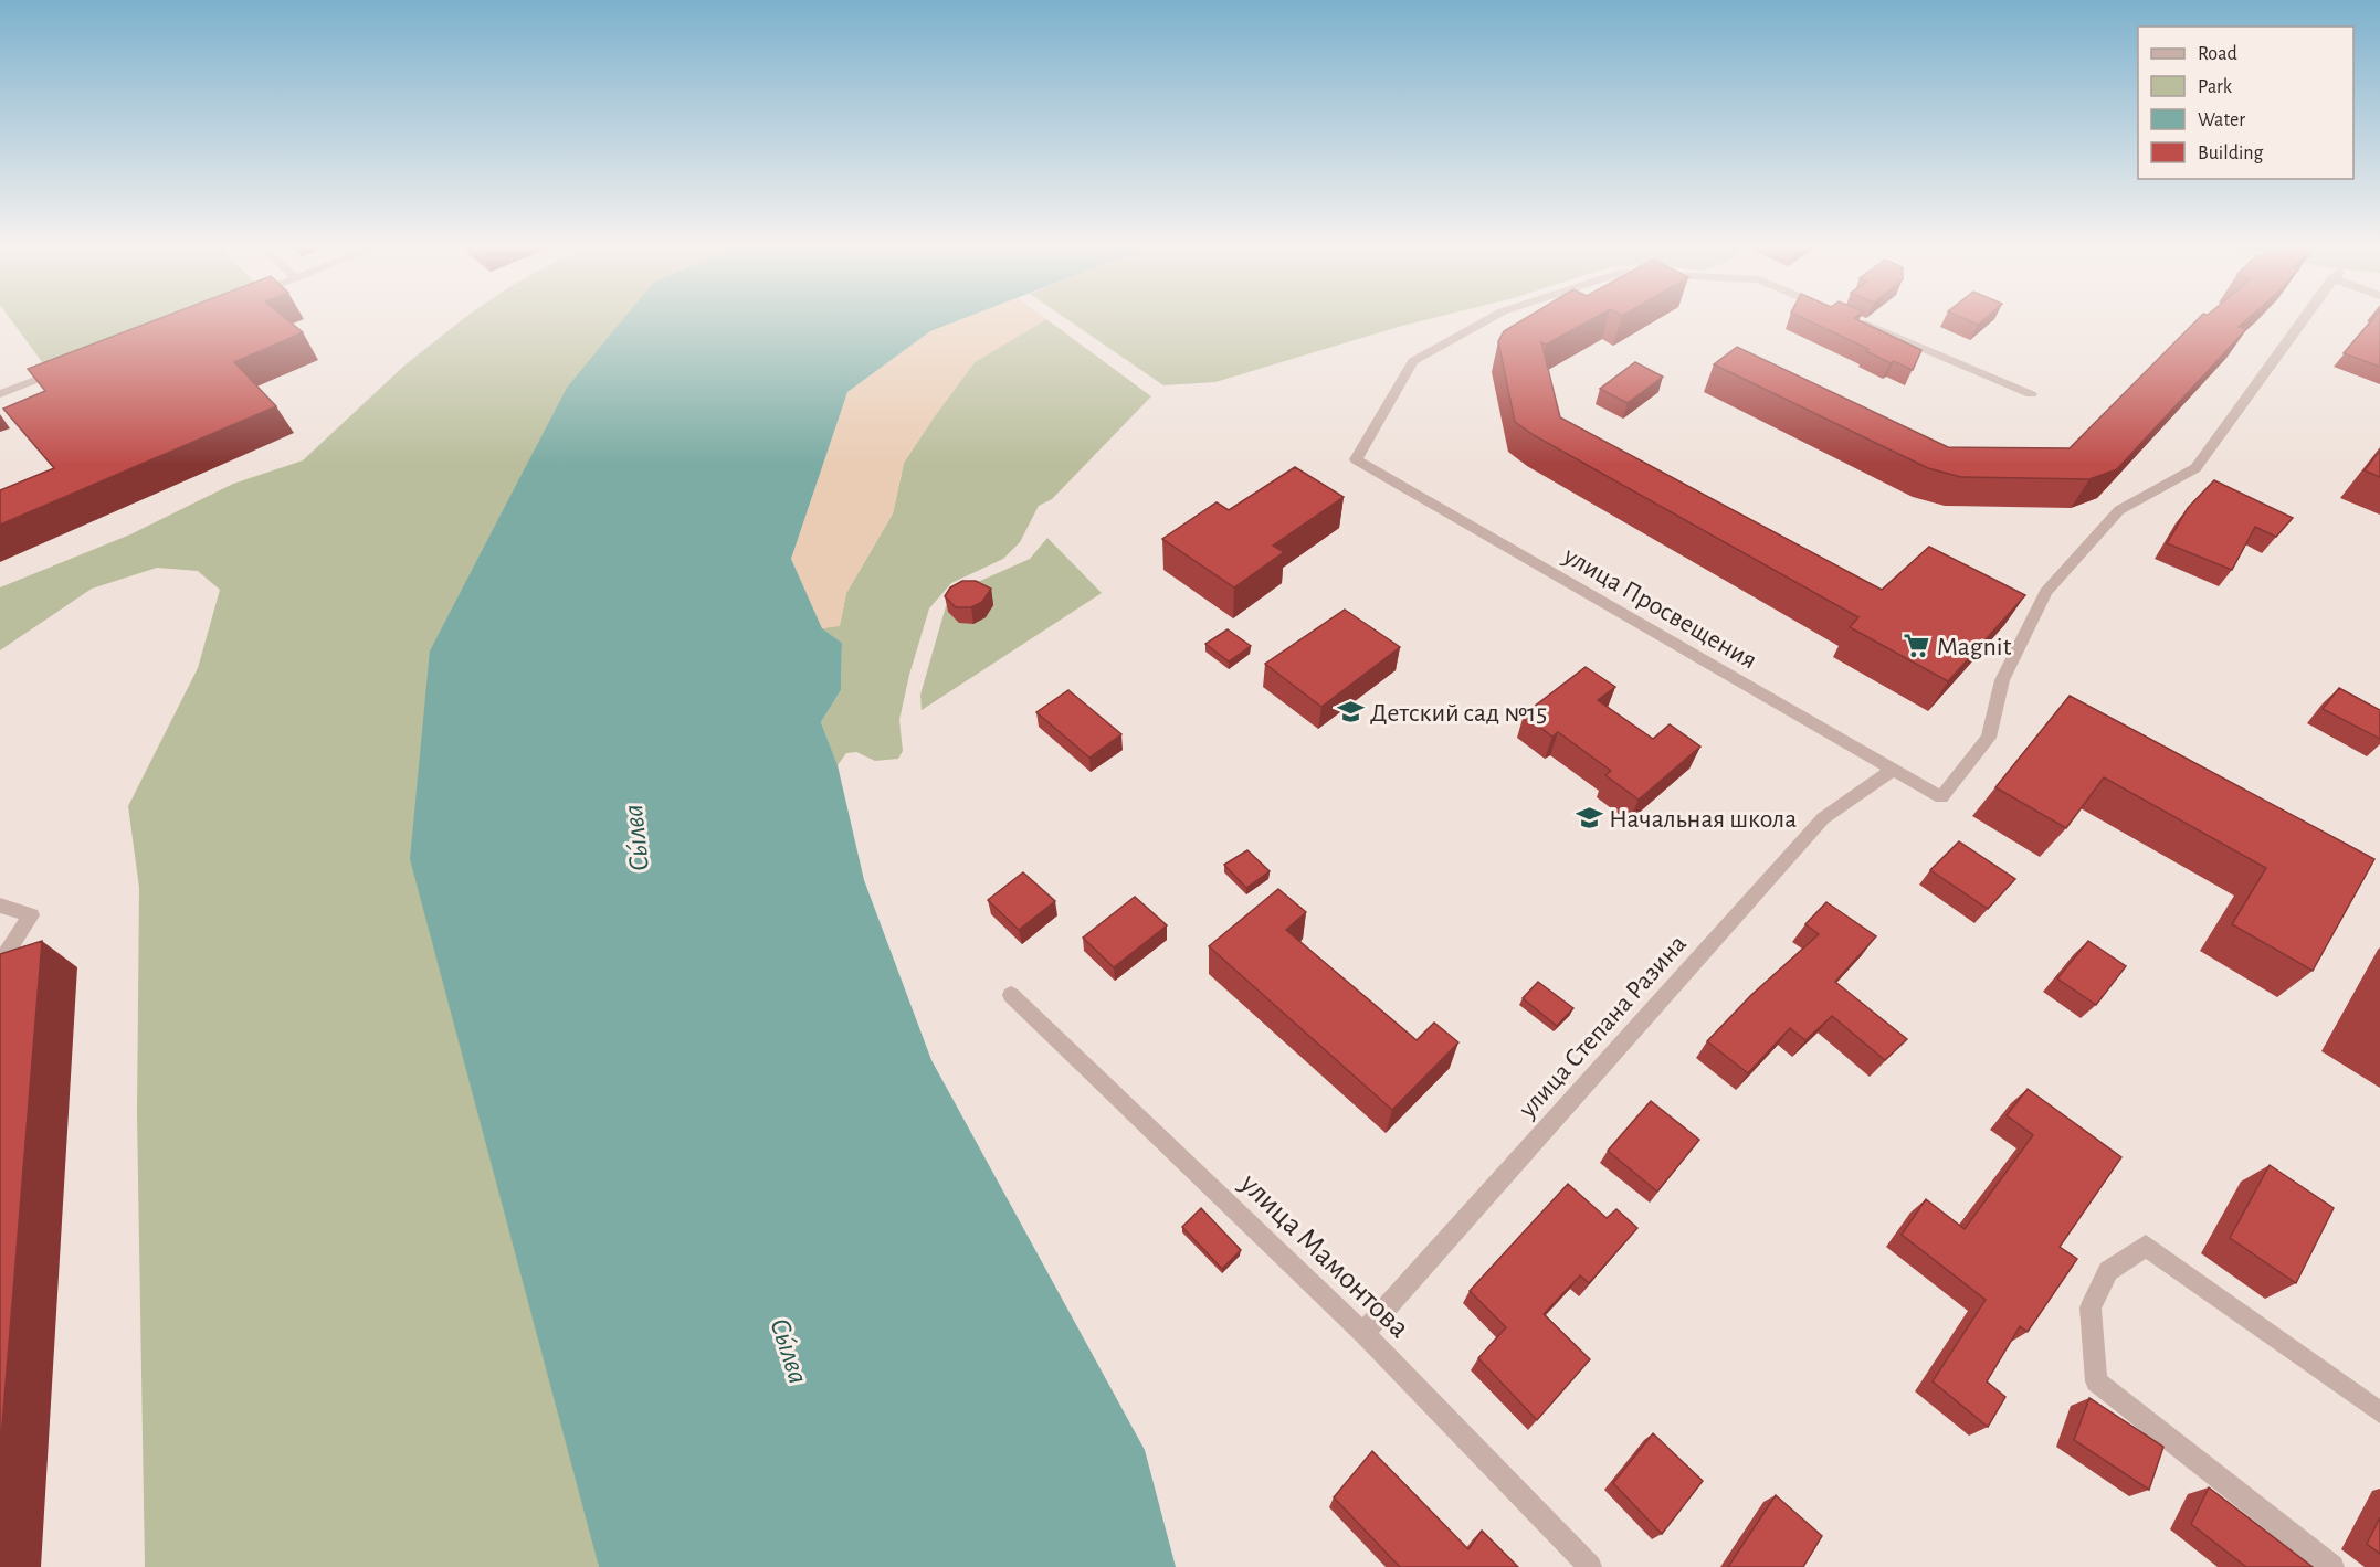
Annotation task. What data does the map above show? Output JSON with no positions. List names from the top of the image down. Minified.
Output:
{"streets":{"street":["улица Просвещения","улица Степана Разина","улица Мамонтова"]},"crossings":[["улица Просвещения","улица Степана Разина"],["улица Степана Разина","улица Мамонтова"]],"water":["Сы́лва"],"places":{"supermarket":["Magnit"],"school or university":["Детский сад №15","Начальная школа"]},"legend":["Road","Park","Water","Building"]}
